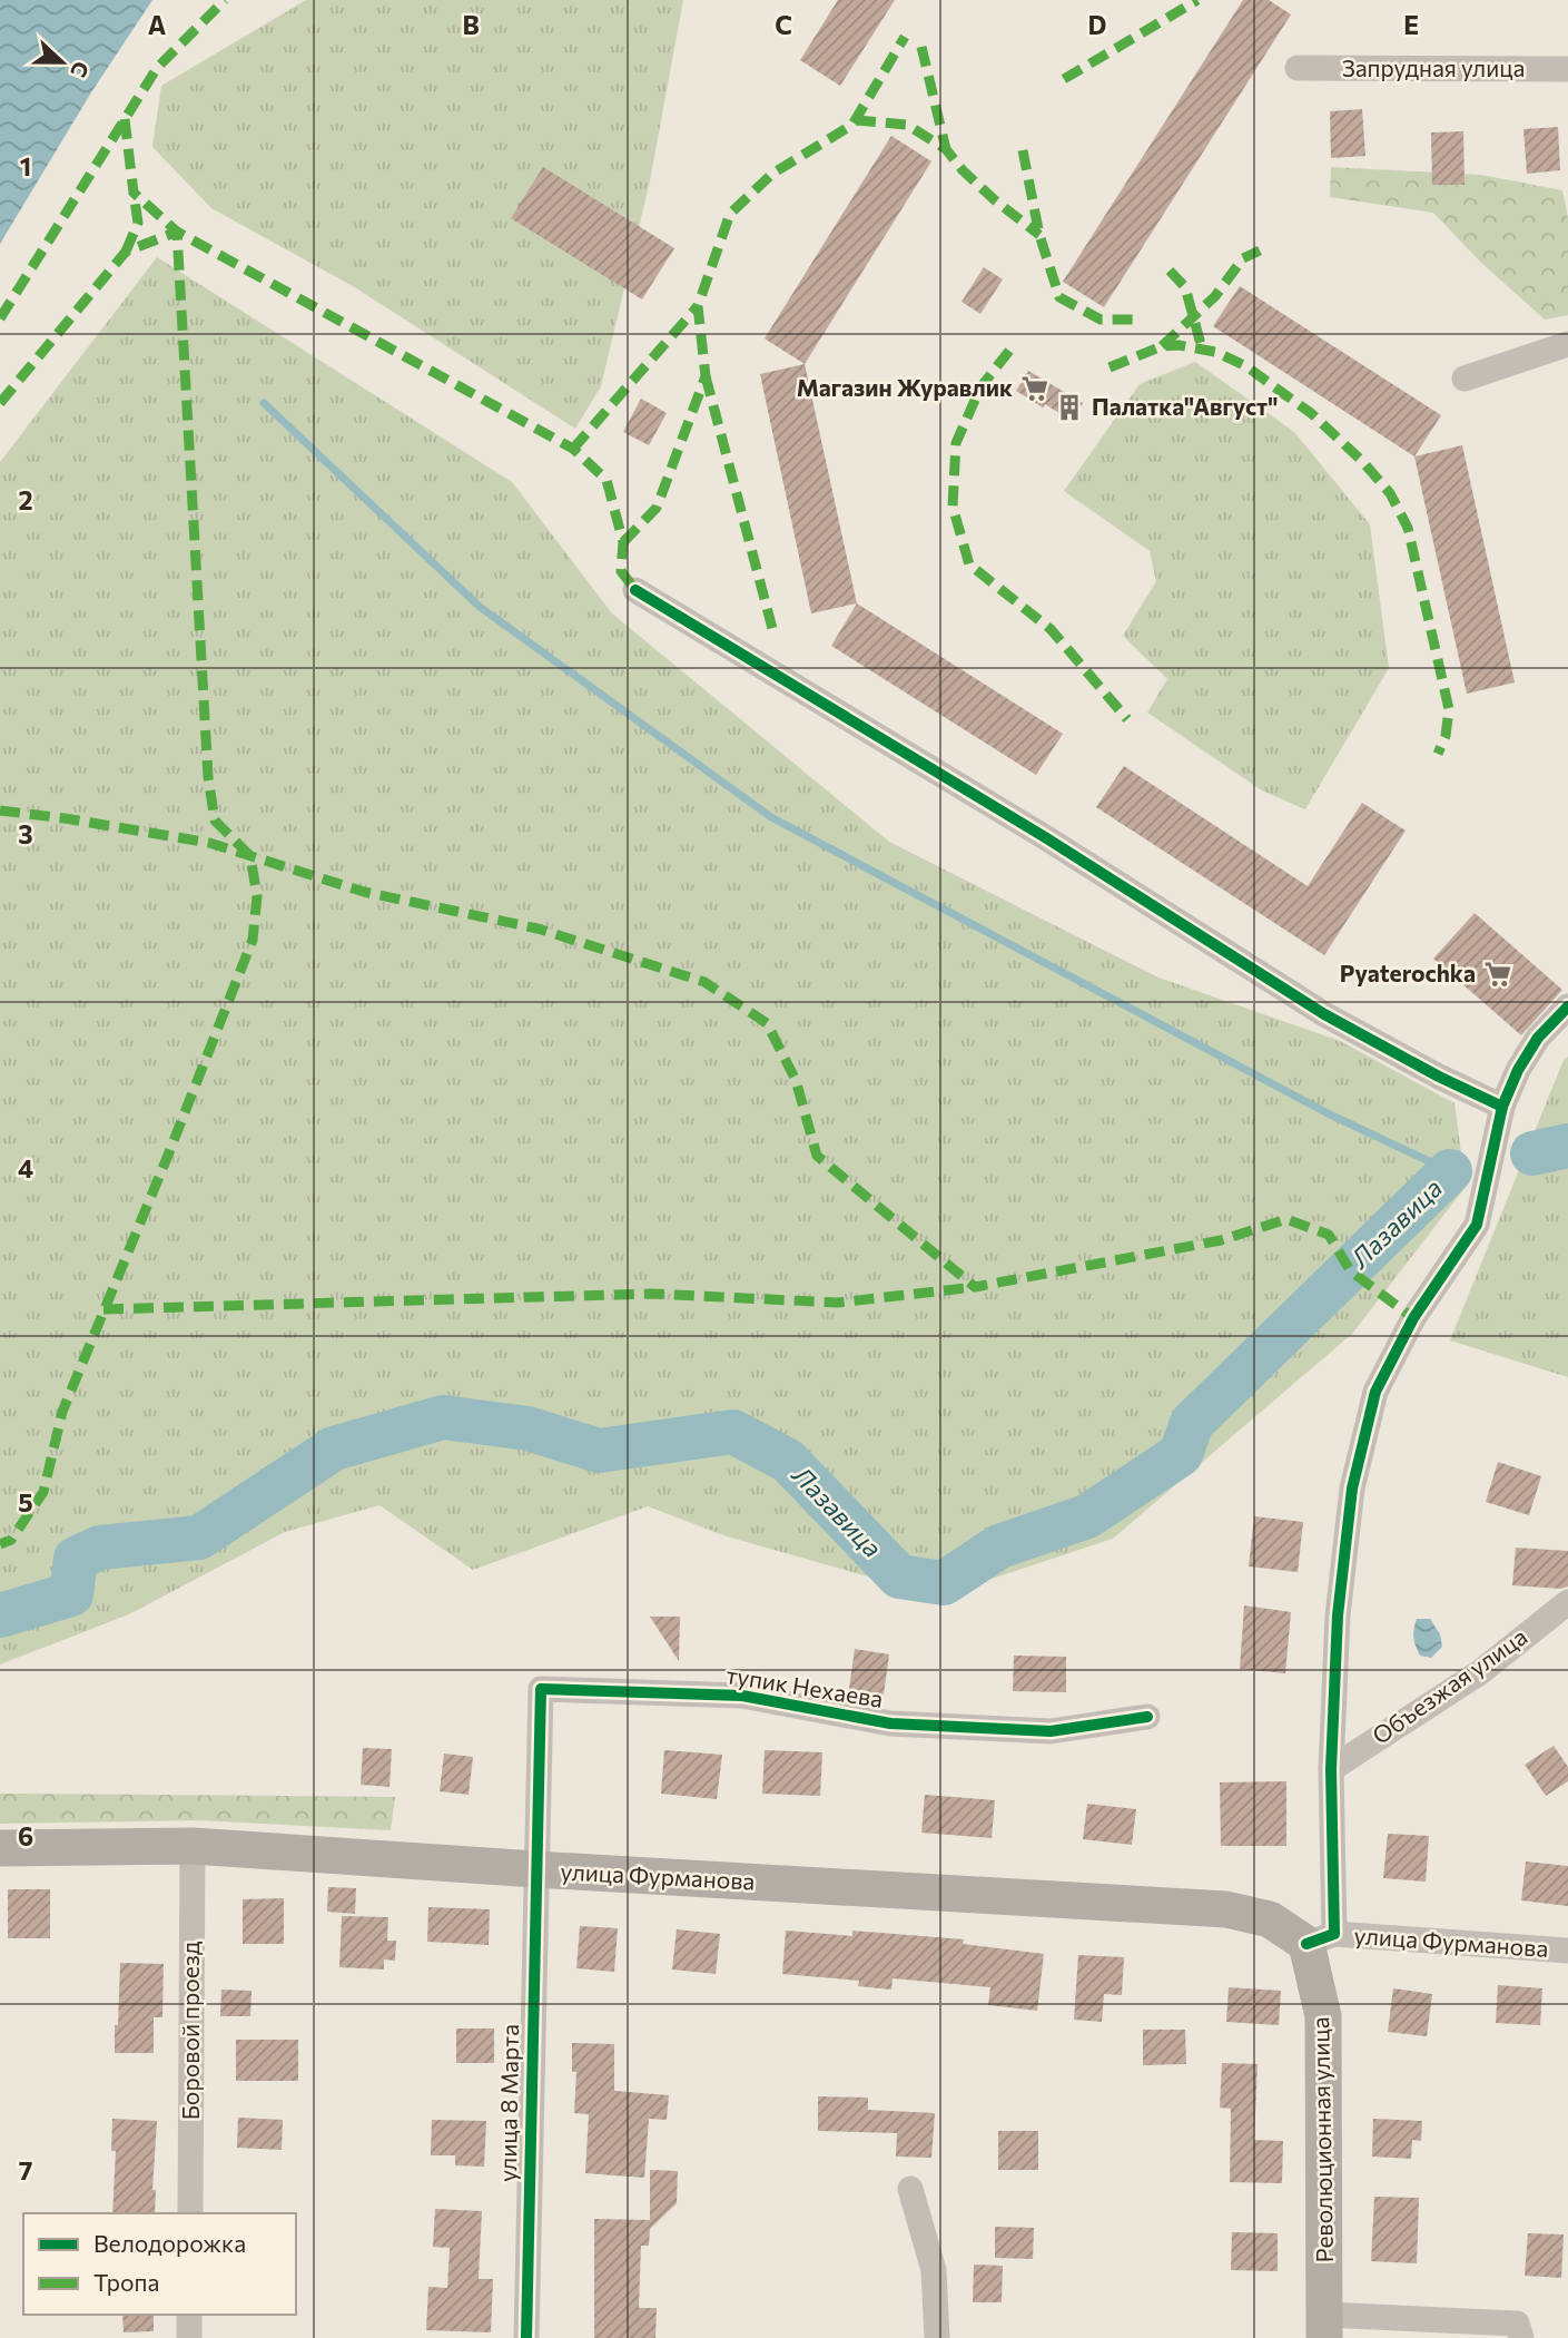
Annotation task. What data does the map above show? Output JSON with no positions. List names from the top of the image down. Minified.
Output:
{"streets":{"main road":["улица Фурманова","Революционная улица"],"street":["Запрудная улица","Объезжая улица","тупик Нехаева","Боровой проезд","улица 8 Марта"]},"crossings":[["тупик Нехаева","улица Фурманова"],["тупик Нехаева","улица 8 Марта"],["улица Фурманова","Боровой проезд"],["улица Фурманова","улица 8 Марта"],["улица Фурманова","Революционная улица"]],"water":["Лазавица"],"places":{"supermarket":["Магазин Журавлик","Pyaterochka"],"building":["Палатка\"Август\""]},"legend":["Велодорожка","Тропа"],"north":"right","grid":{"columns":["A","B","C","D","E"],"rows":["1","2","3","4","5","6","7"]}}
